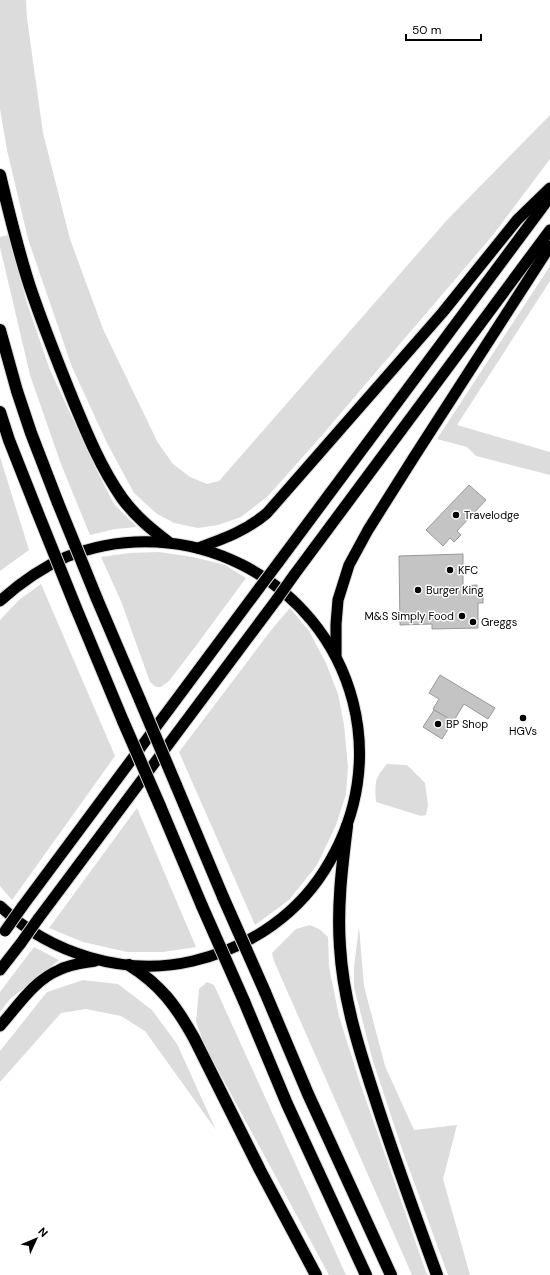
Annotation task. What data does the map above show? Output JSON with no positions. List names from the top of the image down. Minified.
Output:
{"places":["Travelodge","KFC","Burger King","M&S Simply Food","Greggs","HGVs","BP Shop"],"scale_bar":"50 m","north":"top right"}
